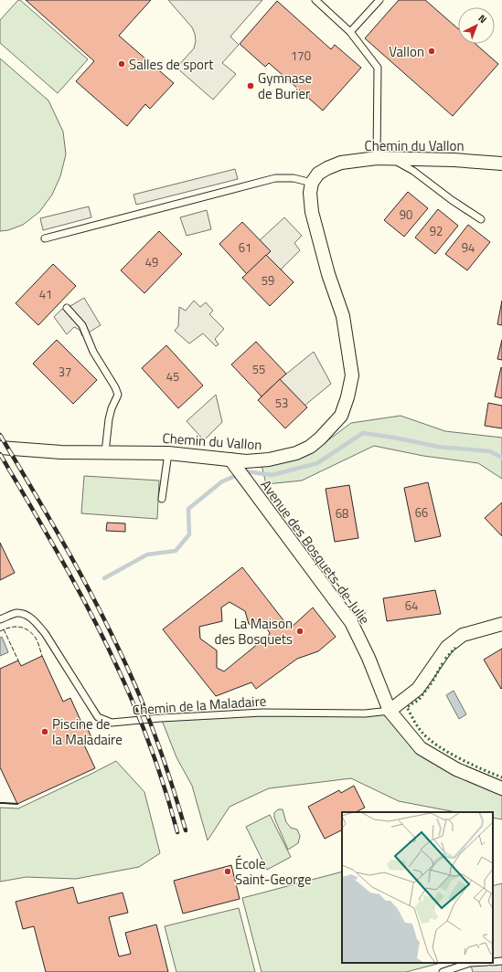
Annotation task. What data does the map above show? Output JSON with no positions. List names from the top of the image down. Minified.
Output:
{"streets":{"street":["Chemin du Vallon","Avenue des Bosquets-de-Julie"],"lane":["Chemin de la Maladaire"]},"crossings":[["Chemin du Vallon","Avenue des Bosquets-de-Julie"],["Avenue des Bosquets-de-Julie","Chemin de la Maladaire"]],"places":["Vallon","Salles de sport","Gymnase de Burier","La Maison des Bosquets","Piscine de la Maladaire","École Saint-George"],"house_numbers":["170","90","92","61","94","49","59","41","55","37","45","53","66","68","64"],"north":"top right"}
